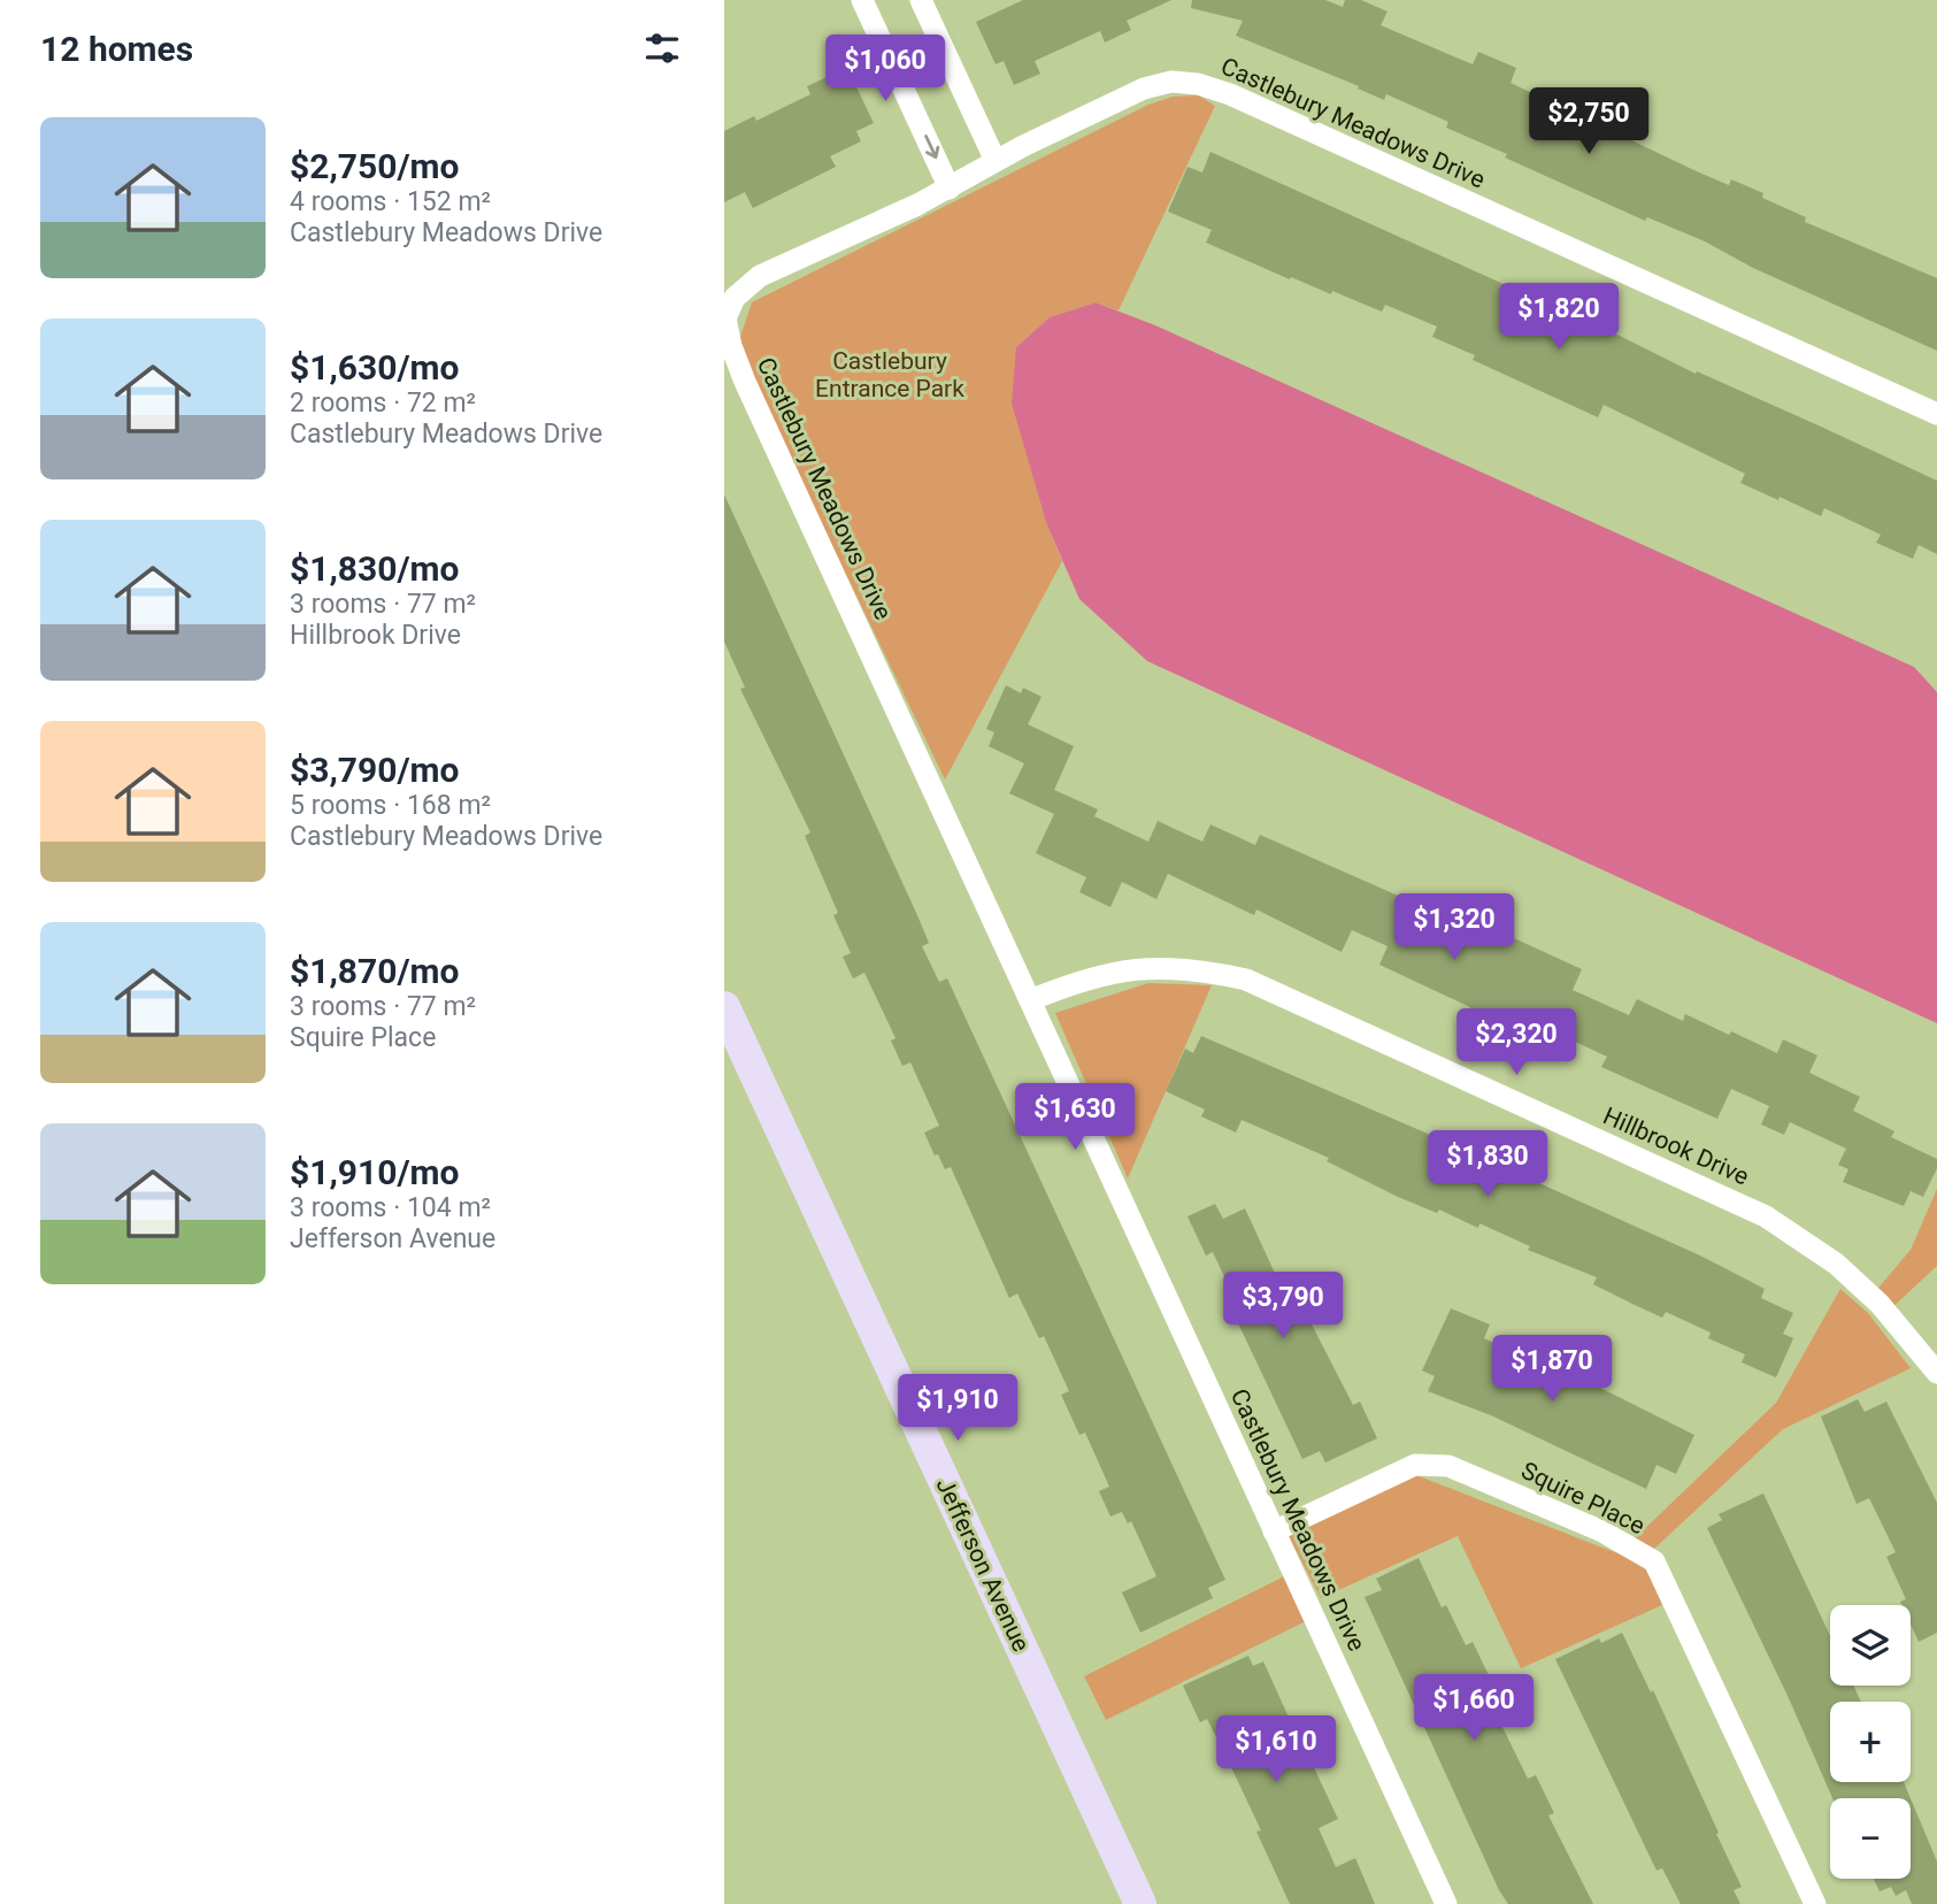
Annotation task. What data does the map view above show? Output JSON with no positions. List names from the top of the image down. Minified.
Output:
{"streets":{"street":["Castlebury Meadows Drive","Hillbrook Drive","Squire Place","Jefferson Avenue"]},"crossings":[["Castlebury Meadows Drive","Hillbrook Drive"],["Castlebury Meadows Drive","Squire Place"]],"parks":["Castlebury Entrance Park"],"page":{"heading":"12 homes","price":["$1,060","$2,750","$1,820","$1,320","$2,320","$1,630","$1,830","$3,790","$1,870","$1,910","$1,660","$1,610"],"list":[{"name":"$2,750/mo","note":"4 rooms · 152 m² · Castlebury Meadows Drive"},{"name":"$1,630/mo","note":"2 rooms · 72 m² · Castlebury Meadows Drive"},{"name":"$1,830/mo","note":"3 rooms · 77 m² · Hillbrook Drive"},{"name":"$3,790/mo","note":"5 rooms · 168 m² · Castlebury Meadows Drive"},{"name":"$1,870/mo","note":"3 rooms · 77 m² · Squire Place"},{"name":"$1,910/mo","note":"3 rooms · 104 m² · Jefferson Avenue"}],"map_buttons":["+","−"]}}
